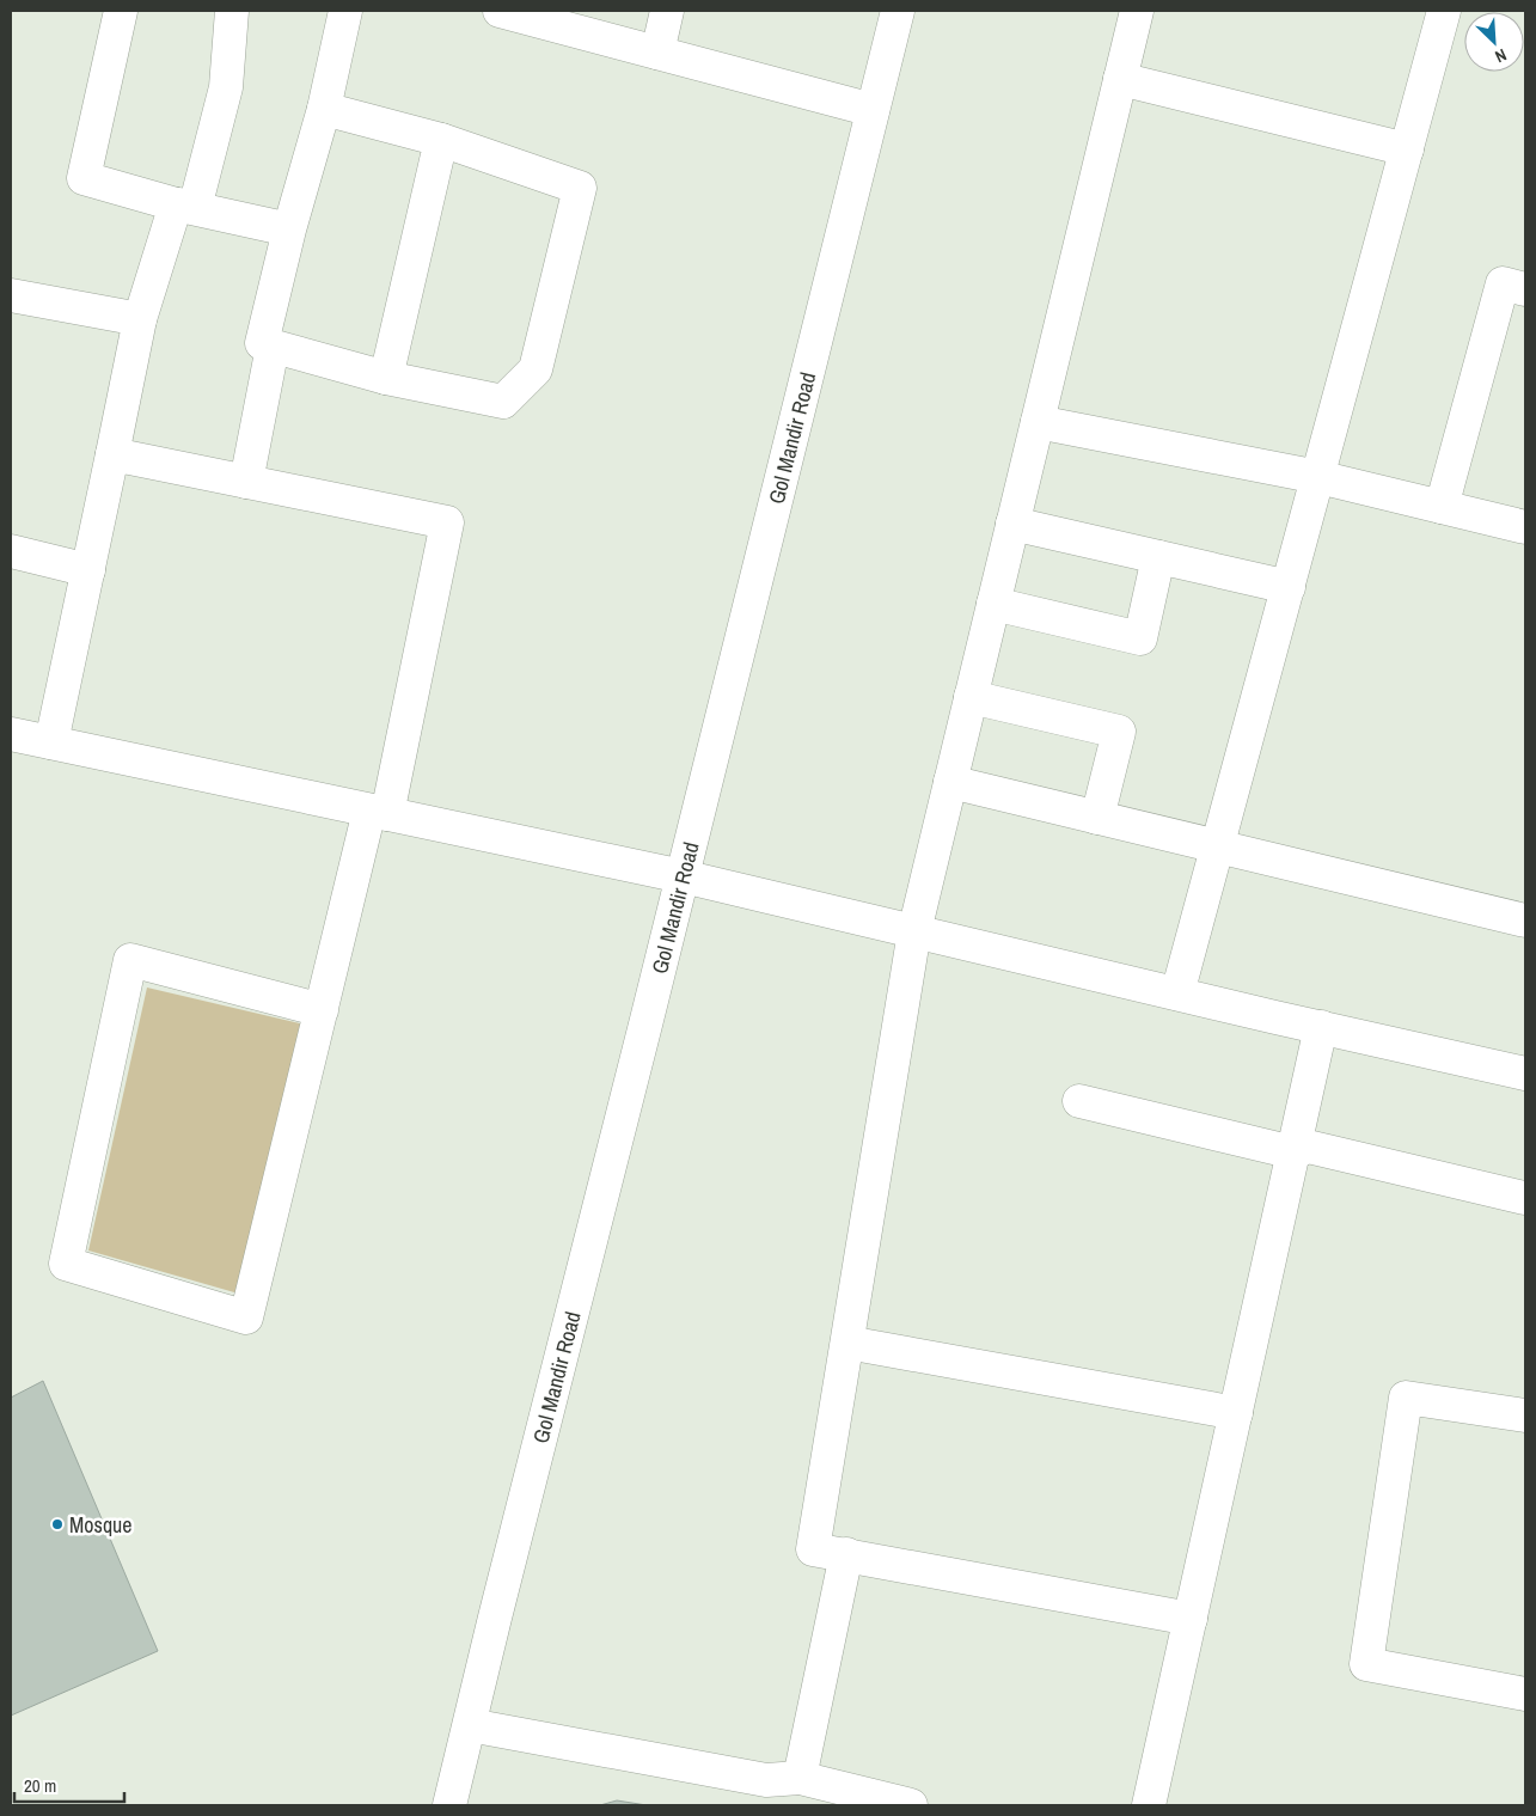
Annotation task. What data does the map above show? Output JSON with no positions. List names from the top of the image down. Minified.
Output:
{"streets":{"street":["Gol Mandir Road"]},"places":["Mosque"],"scale_bar":"20 m","north":"bottom right"}
